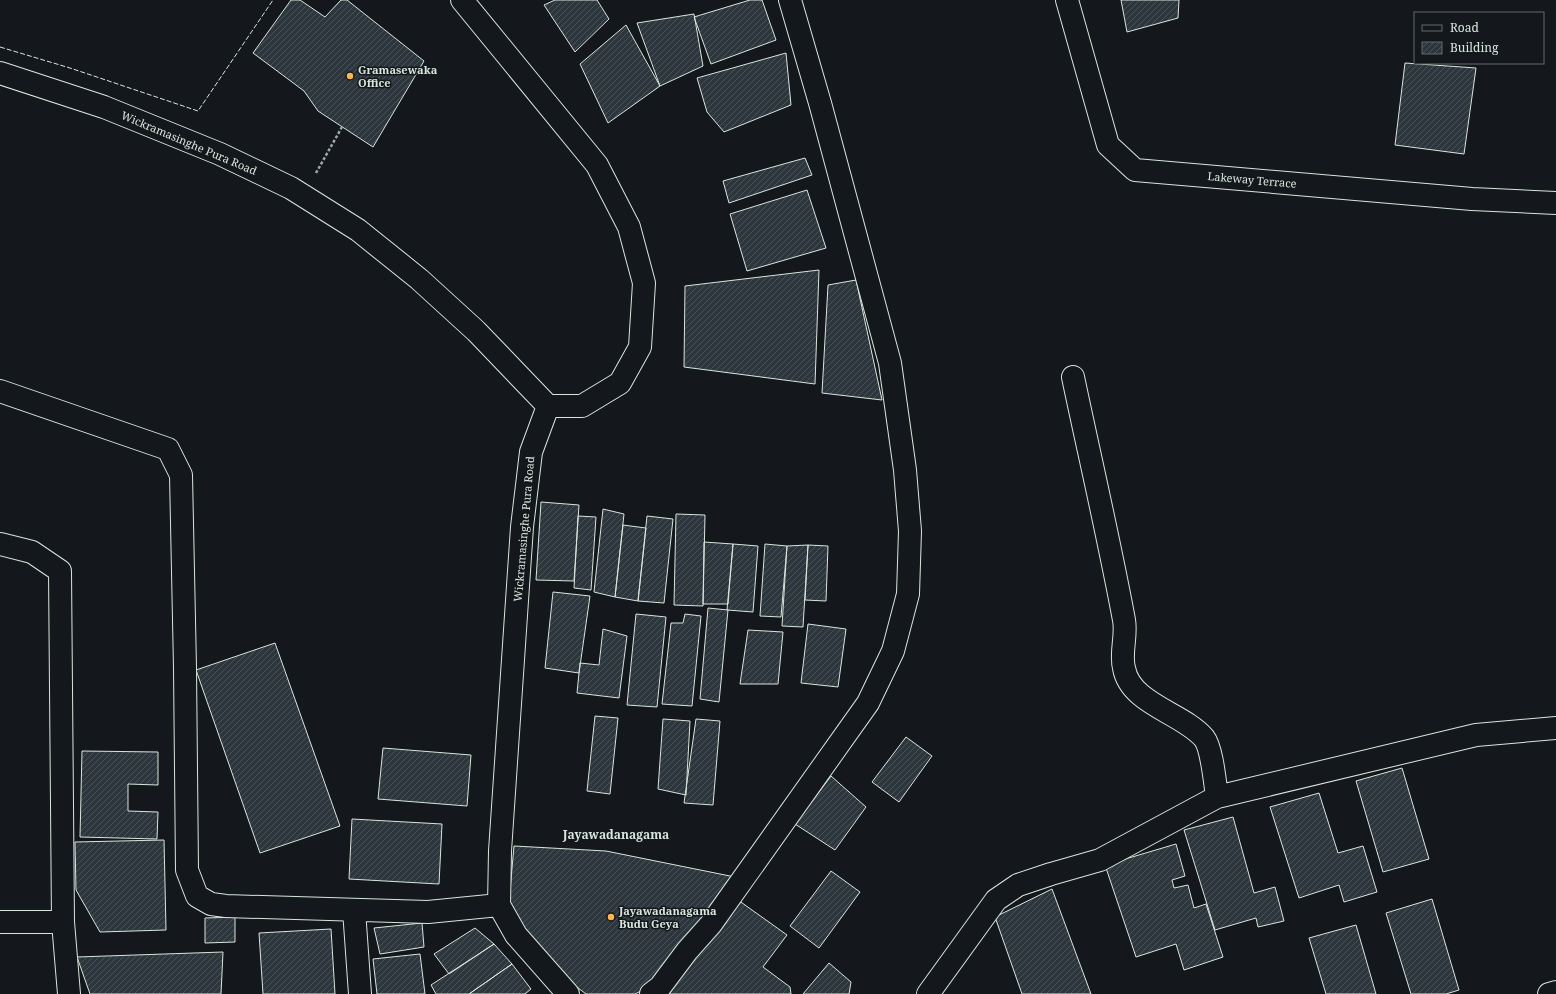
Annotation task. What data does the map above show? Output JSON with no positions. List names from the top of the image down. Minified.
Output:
{"streets":{"street":["Wickramasinghe Pura Road","Lakeway Terrace"]},"districts":["Jayawadanagama"],"places":["Gramasewaka Office","Jayawadanagama Budu Geya"],"legend":["Road","Building"]}
